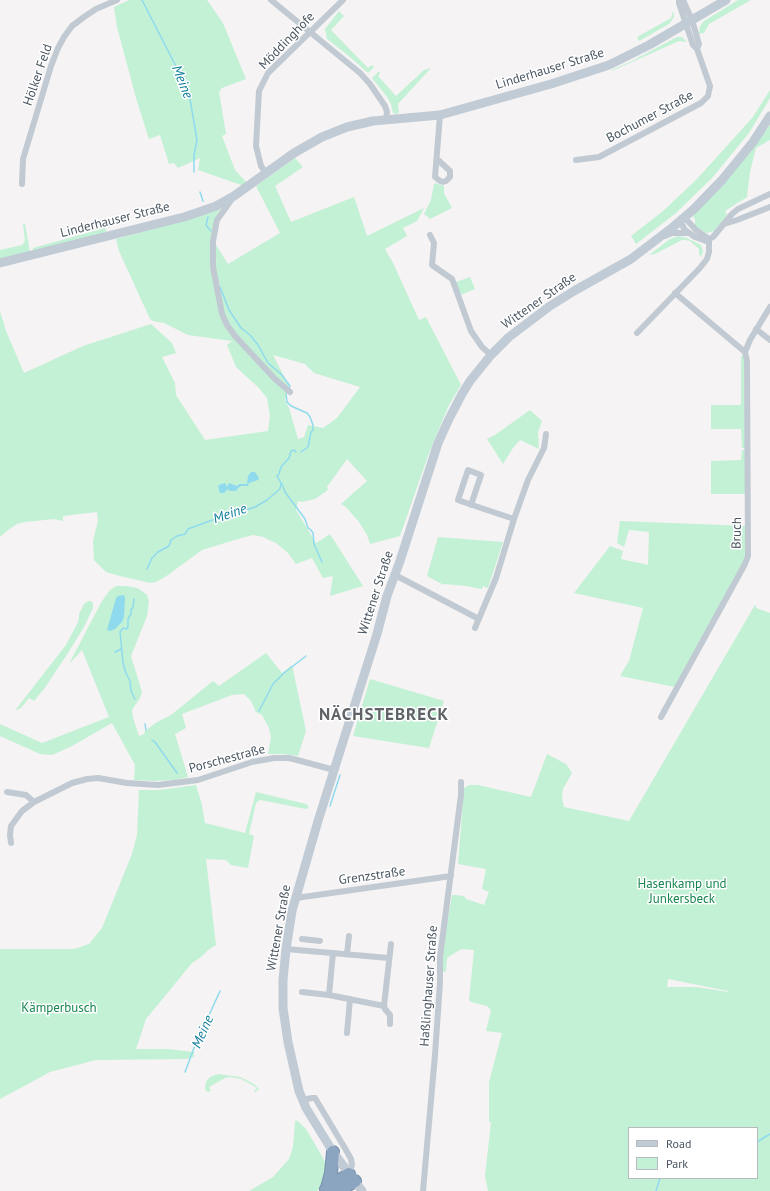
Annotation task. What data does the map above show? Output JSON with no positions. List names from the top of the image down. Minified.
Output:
{"streets":{"main road":["Linderhauser Straße","Wittener Straße"],"street":["Möddinghofe","Hölker Feld","Bochumer Straße","Bruch","Porschestraße","Grenzstraße","Haßlinghauser Straße"]},"crossings":[["Möddinghofe","Linderhauser Straße"],["Linderhauser Straße","Bochumer Straße"],["Wittener Straße","Porschestraße"],["Wittener Straße","Grenzstraße"],["Grenzstraße","Haßlinghauser Straße"]],"districts":["NÄCHSTEBRECK"],"water":["Meine"],"parks":["Hasenkamp und Junkersbeck","Kämperbusch"],"legend":["Road","Park"]}
